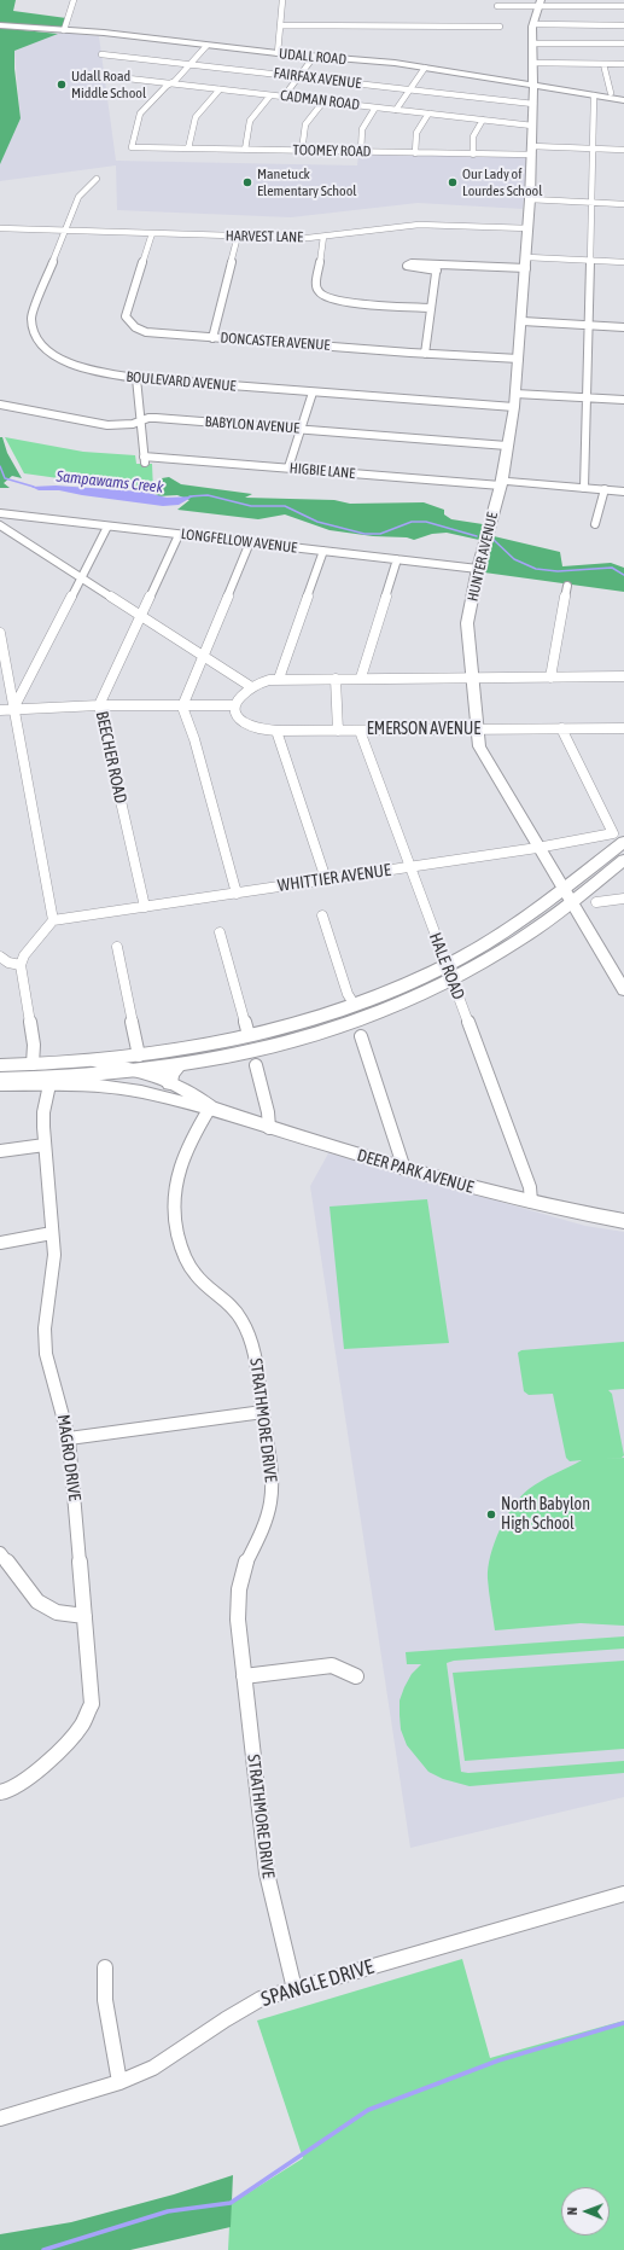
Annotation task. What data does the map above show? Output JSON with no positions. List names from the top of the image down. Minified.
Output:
{"streets":{"street":["UDALL ROAD","FAIRFAX AVENUE","CADMAN ROAD","TOOMEY ROAD","HARVEST LANE","DONCASTER AVENUE","BOULEVARD AVENUE","BABYLON AVENUE","HIGBIE LANE","LONGFELLOW AVENUE","HUNTER AVENUE","EMERSON AVENUE","BEECHER ROAD","WHITTIER AVENUE","HALE ROAD","DEER PARK AVENUE","STRATHMORE DRIVE","MAGRO DRIVE","SPANGLE DRIVE"]},"crossings":[["UDALL ROAD","HUNTER AVENUE"],["FAIRFAX AVENUE","HUNTER AVENUE"],["CADMAN ROAD","TOOMEY ROAD"],["CADMAN ROAD","HUNTER AVENUE"],["TOOMEY ROAD","HUNTER AVENUE"],["HARVEST LANE","DONCASTER AVENUE"],["HARVEST LANE","BOULEVARD AVENUE"],["HARVEST LANE","HUNTER AVENUE"],["DONCASTER AVENUE","HUNTER AVENUE"],["BOULEVARD AVENUE","HUNTER AVENUE"],["BABYLON AVENUE","HIGBIE LANE"],["BABYLON AVENUE","HUNTER AVENUE"],["HIGBIE LANE","HUNTER AVENUE"],["LONGFELLOW AVENUE","HUNTER AVENUE"],["LONGFELLOW AVENUE","BEECHER ROAD"],["HUNTER AVENUE","EMERSON AVENUE"],["HUNTER AVENUE","WHITTIER AVENUE"],["EMERSON AVENUE","HALE ROAD"],["BEECHER ROAD","WHITTIER AVENUE"],["WHITTIER AVENUE","HALE ROAD"],["HALE ROAD","DEER PARK AVENUE"],["DEER PARK AVENUE","STRATHMORE DRIVE"],["DEER PARK AVENUE","MAGRO DRIVE"],["STRATHMORE DRIVE","SPANGLE DRIVE"]],"water":["Sampawams Creek"],"places":["Udall Road Middle School","Manetuck Elementary School","Our Lady of Lourdes School","North Babylon High School"],"north":"left"}
